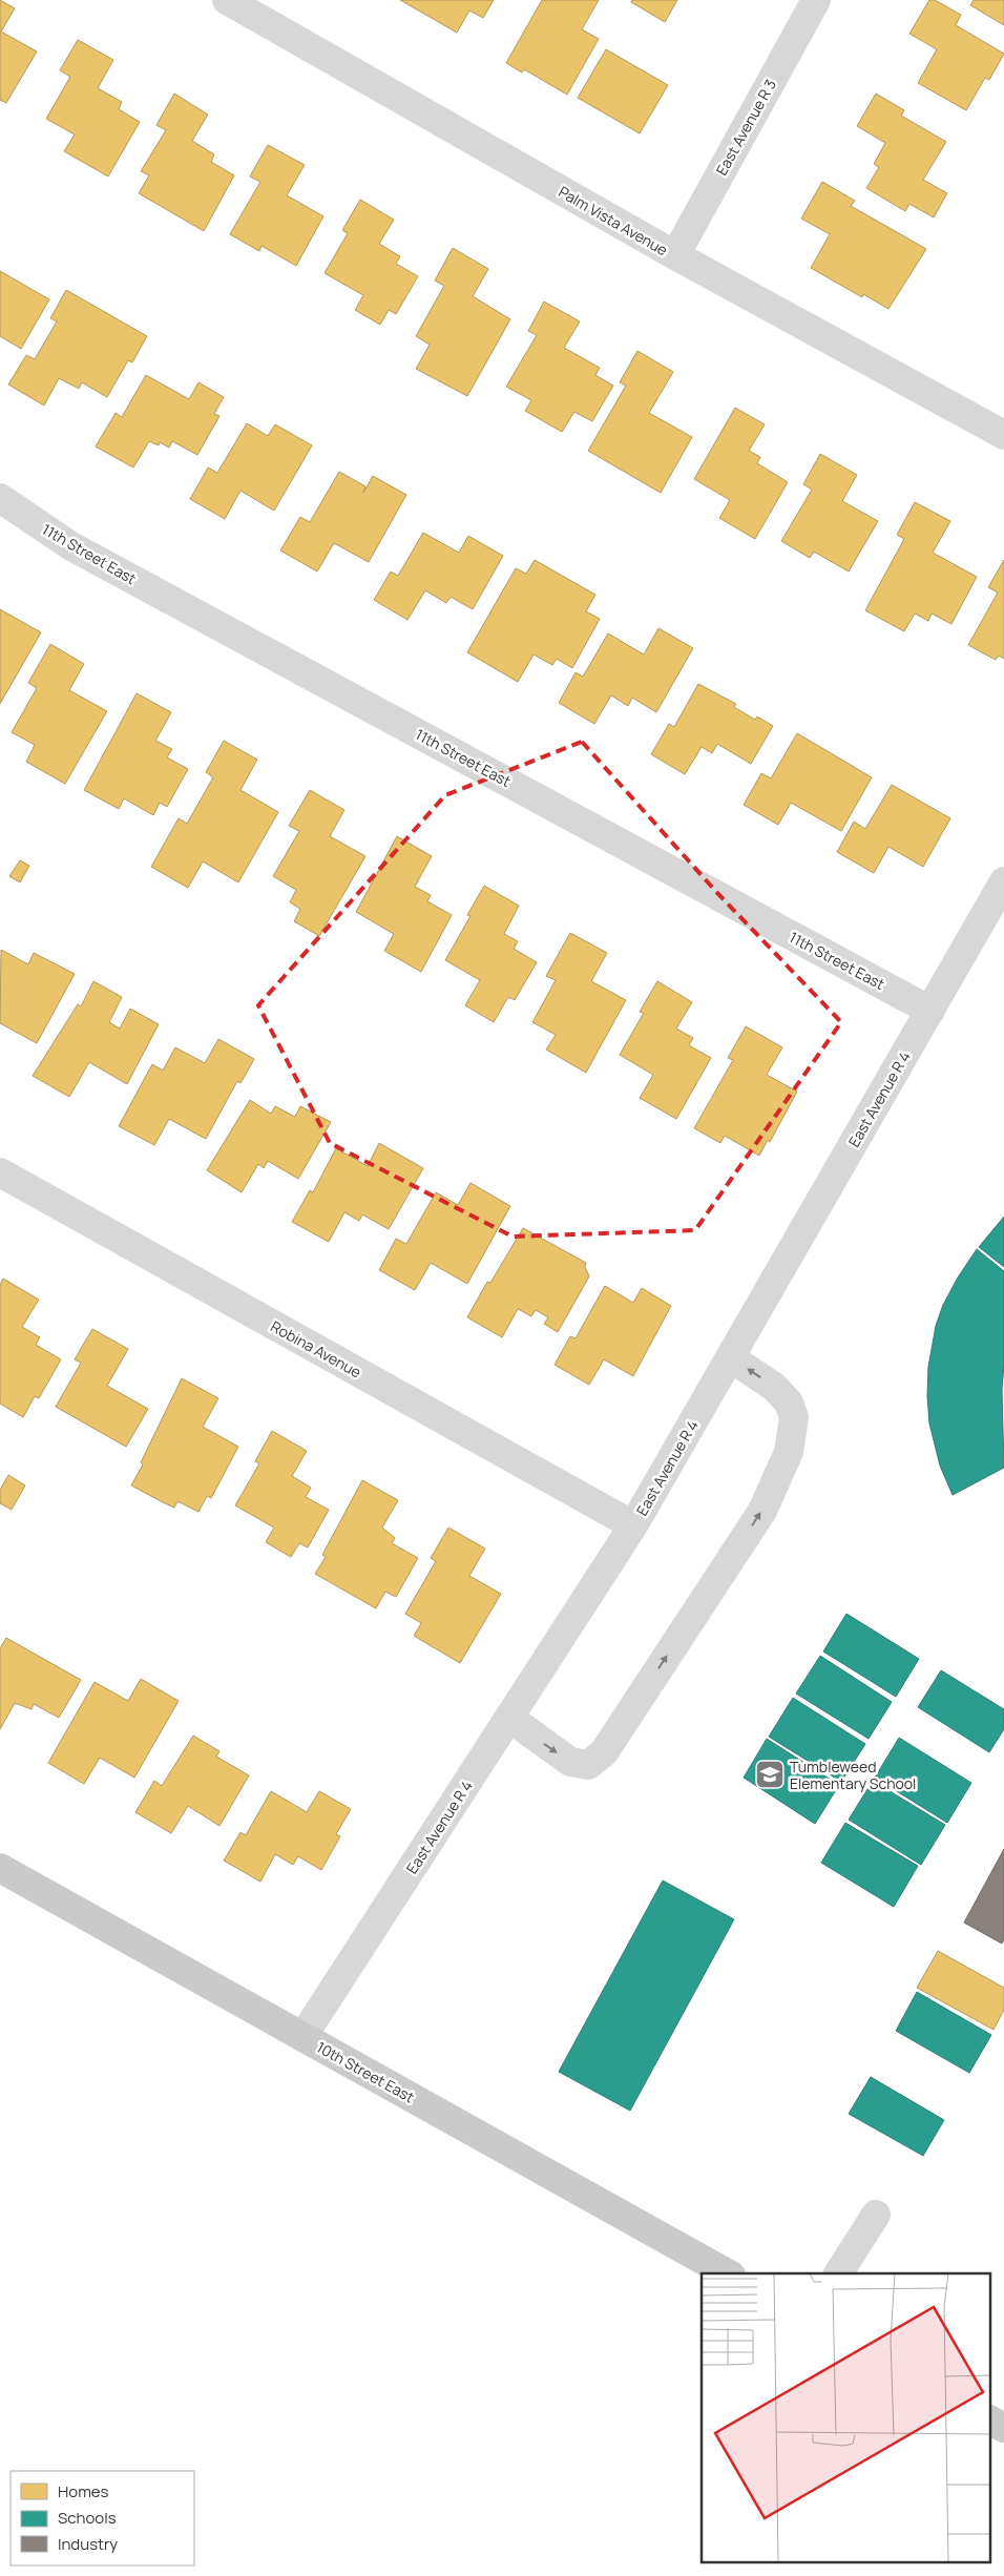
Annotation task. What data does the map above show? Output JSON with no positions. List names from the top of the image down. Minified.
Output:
{"streets":{"main road":["10th Street East"],"street":["East Avenue R 3","Palm Vista Avenue","11th Street East","East Avenue R 4","Robina Avenue"]},"crossings":[["East Avenue R 3","Palm Vista Avenue"],["11th Street East","East Avenue R 4"],["East Avenue R 4","Robina Avenue"],["East Avenue R 4","10th Street East"]],"places":{"school or university":["Tumbleweed Elementary School"]},"legend":["Homes","Schools","Industry"]}
